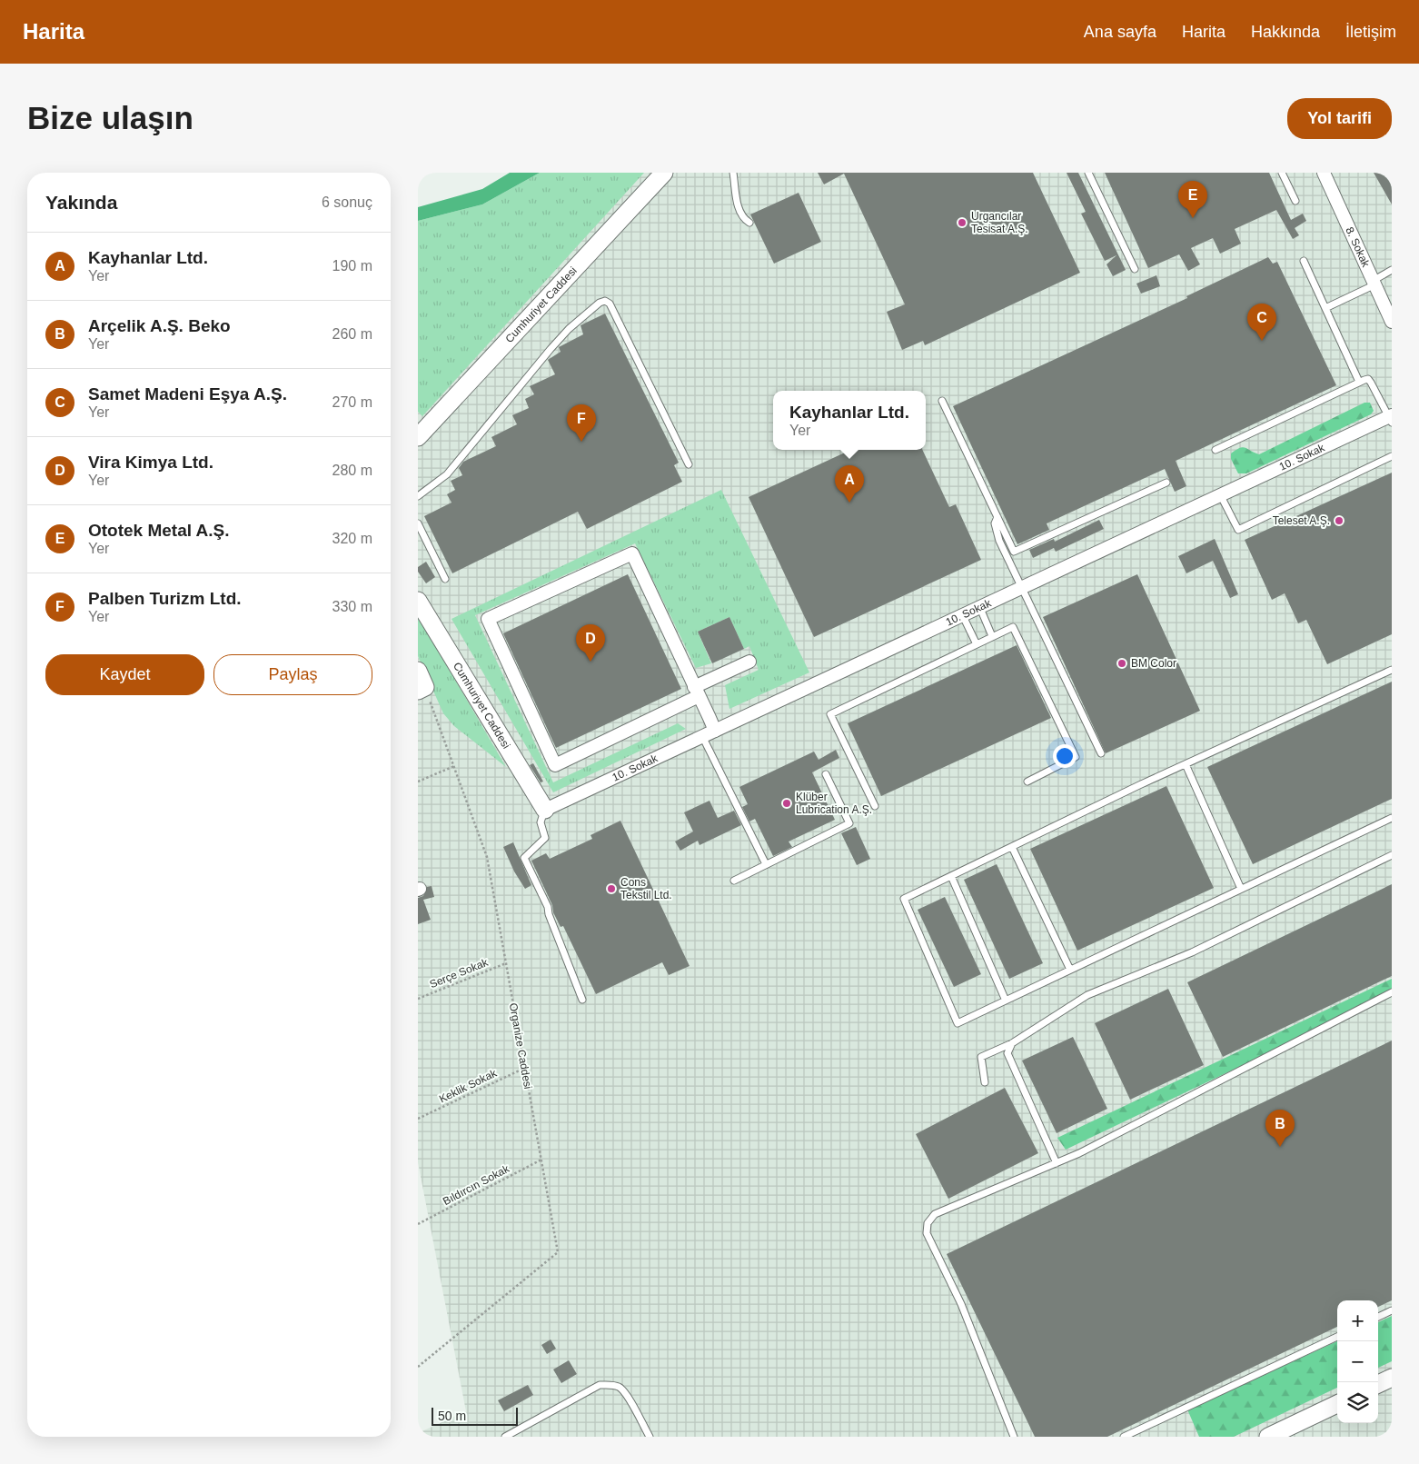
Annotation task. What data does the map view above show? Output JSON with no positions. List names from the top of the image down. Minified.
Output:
{"streets":{"street":["8. Sokak","Cumhuriyet Caddesi","10. Sokak"],"path":["Serçe Sokak","Organize Caddesi","Keklik Sokak","Bıldırcın Sokak"]},"crossings":[["Cumhuriyet Caddesi","10. Sokak"],["Serçe Sokak","Organize Caddesi"],["Organize Caddesi","Keklik Sokak"],["Organize Caddesi","Bıldırcın Sokak"]],"places":["Urgancılar Tesisat A.Ş.","Teleset A.Ş.","BM Color","Klüber Lubrication A.Ş.","Cons Tekstil Ltd."],"scale_bar":"50 m","page":{"header":"Harita","nav":["Ana sayfa","Harita","Hakkında","İletişim"],"buttons":["Yol tarifi",["Kaydet","Paylaş"]],"title":"Bize ulaşın","heading":["Yakında","6 sonuç"],"pins":["E","C","F","A","D","B"],"list":[{"mark":"A","name":"Kayhanlar Ltd.","note":"Yer","value":"190 m"},{"mark":"B","name":"Arçelik A.Ş. Beko","note":"Yer","value":"260 m"},{"mark":"C","name":"Samet Madeni Eşya A.Ş.","note":"Yer","value":"270 m"},{"mark":"D","name":"Vira Kimya Ltd.","note":"Yer","value":"280 m"},{"mark":"E","name":"Ototek Metal A.Ş.","note":"Yer","value":"320 m"},{"mark":"F","name":"Palben Turizm Ltd.","note":"Yer","value":"330 m"}],"popup":["Kayhanlar Ltd.","Yer"],"map_buttons":["+","−"],"scale":"50 m"}}
